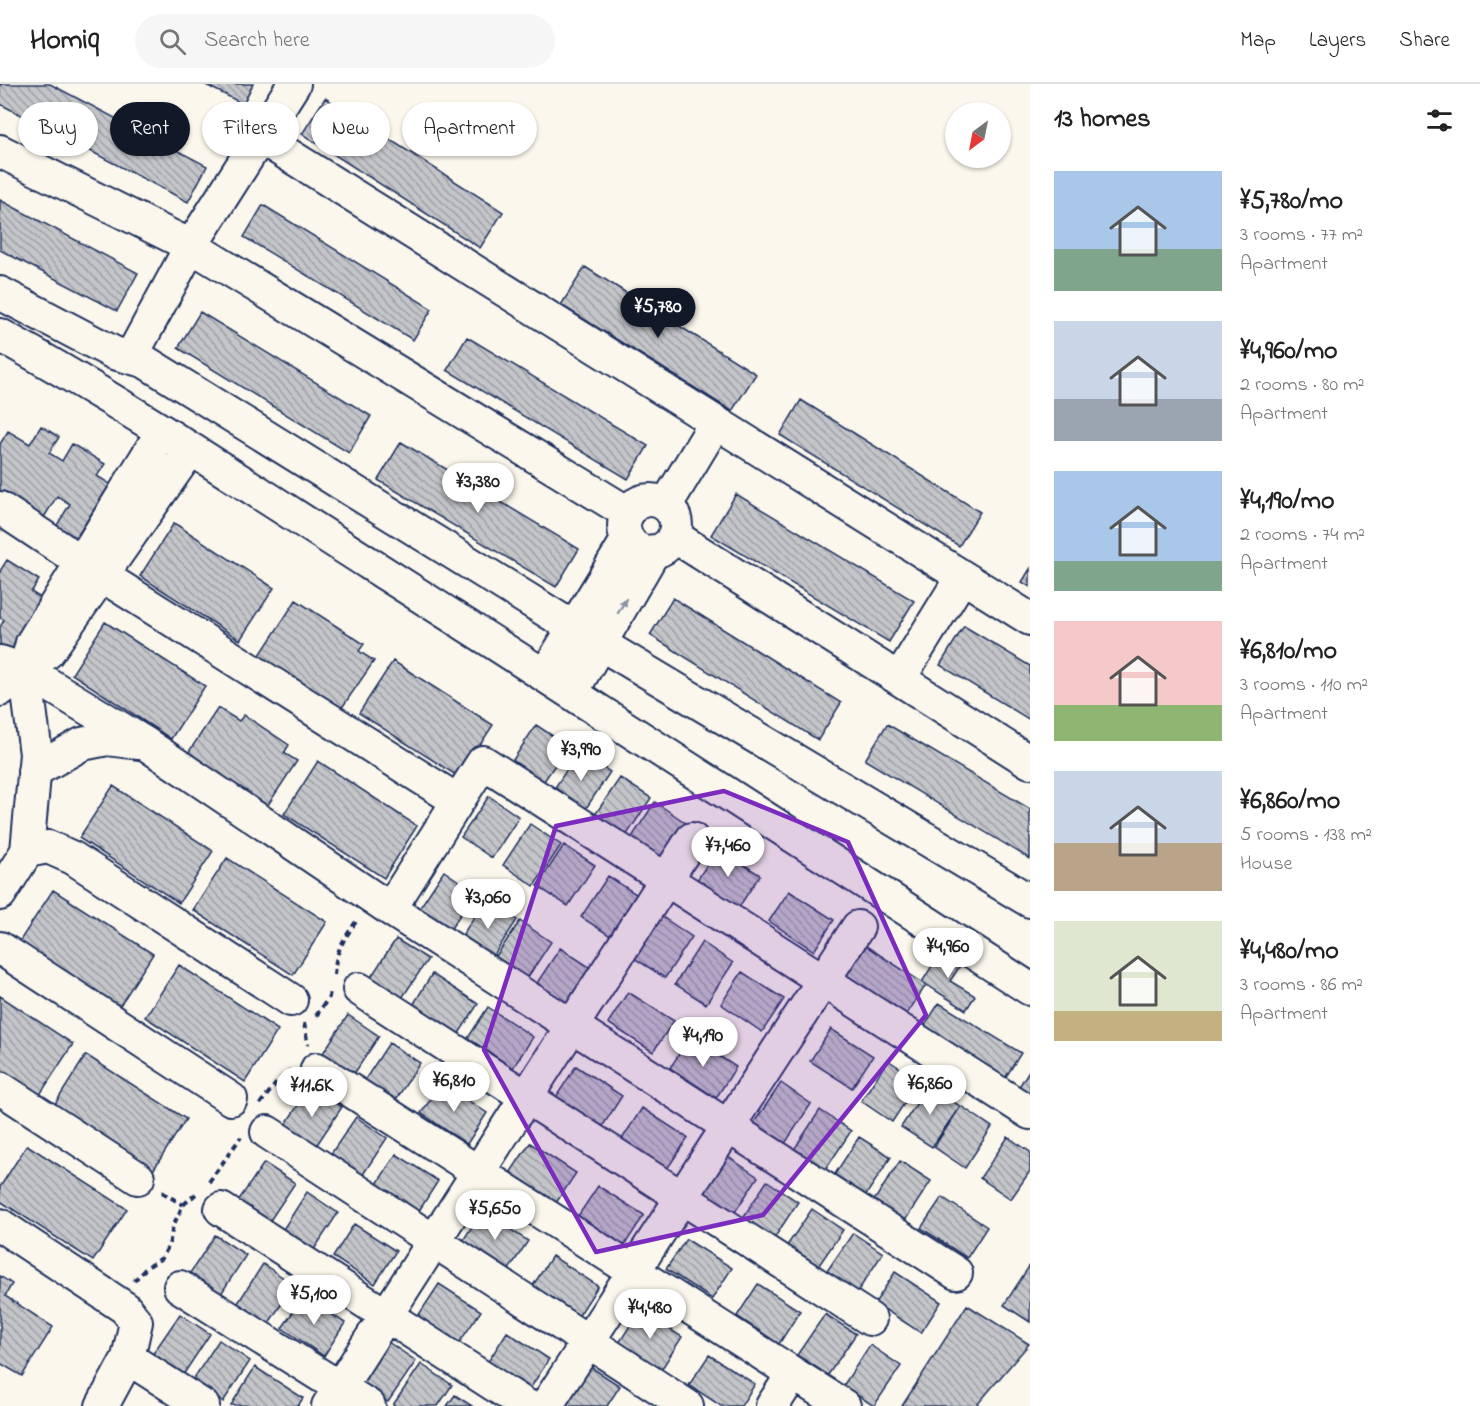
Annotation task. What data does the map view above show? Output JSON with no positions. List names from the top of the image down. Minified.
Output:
{"north":"bottom left","page":{"header":"Homiq","search":"Search here","nav":["Map","Layers","Share"],"heading":"13 homes","chip":["Buy","Rent","Filters","New","Apartment"],"list":[{"name":"¥5,780/mo","note":"3 rooms · 77 m² · Apartment"},{"name":"¥4,960/mo","note":"2 rooms · 80 m² · Apartment"},{"name":"¥4,190/mo","note":"2 rooms · 74 m² · Apartment"},{"name":"¥6,810/mo","note":"3 rooms · 110 m² · Apartment"},{"name":"¥6,860/mo","note":"5 rooms · 138 m² · House"},{"name":"¥4,480/mo","note":"3 rooms · 86 m² · Apartment"}],"price":["¥5,780","¥3,380","¥3,990","¥7,460","¥3,060","¥4,960","¥4,190","¥6,810","¥6,860","¥11.6K","¥5,650","¥5,100","¥4,480"]}}
